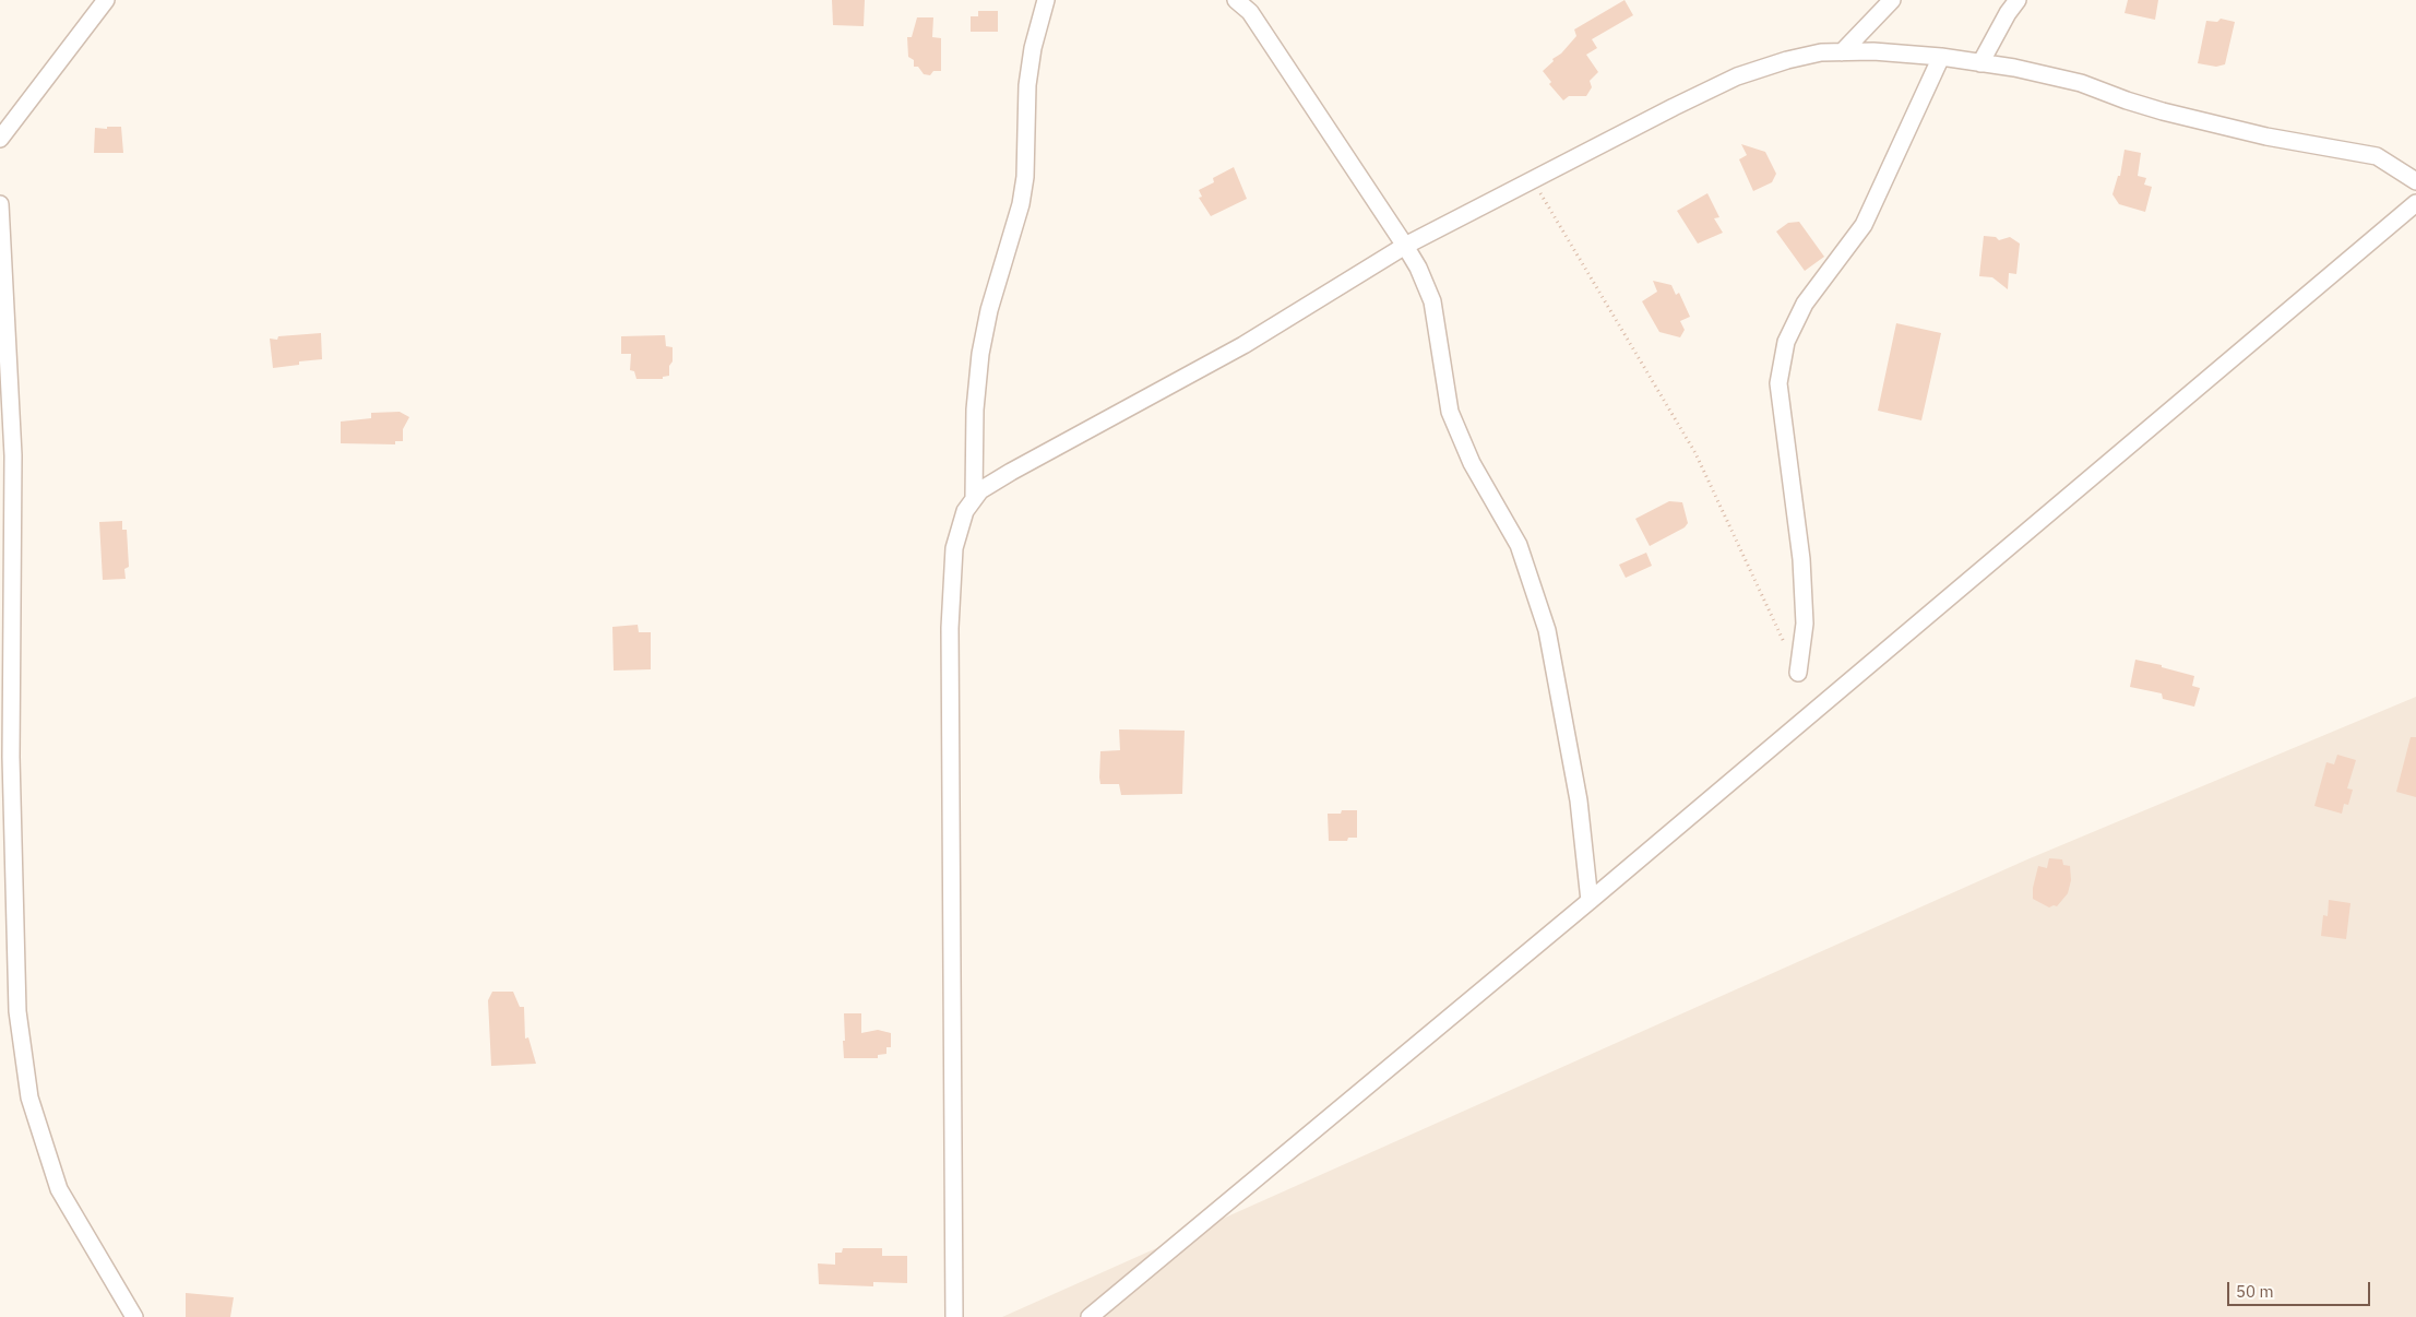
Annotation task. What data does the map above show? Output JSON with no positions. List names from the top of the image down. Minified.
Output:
{"scale_bar":"50 m"}
